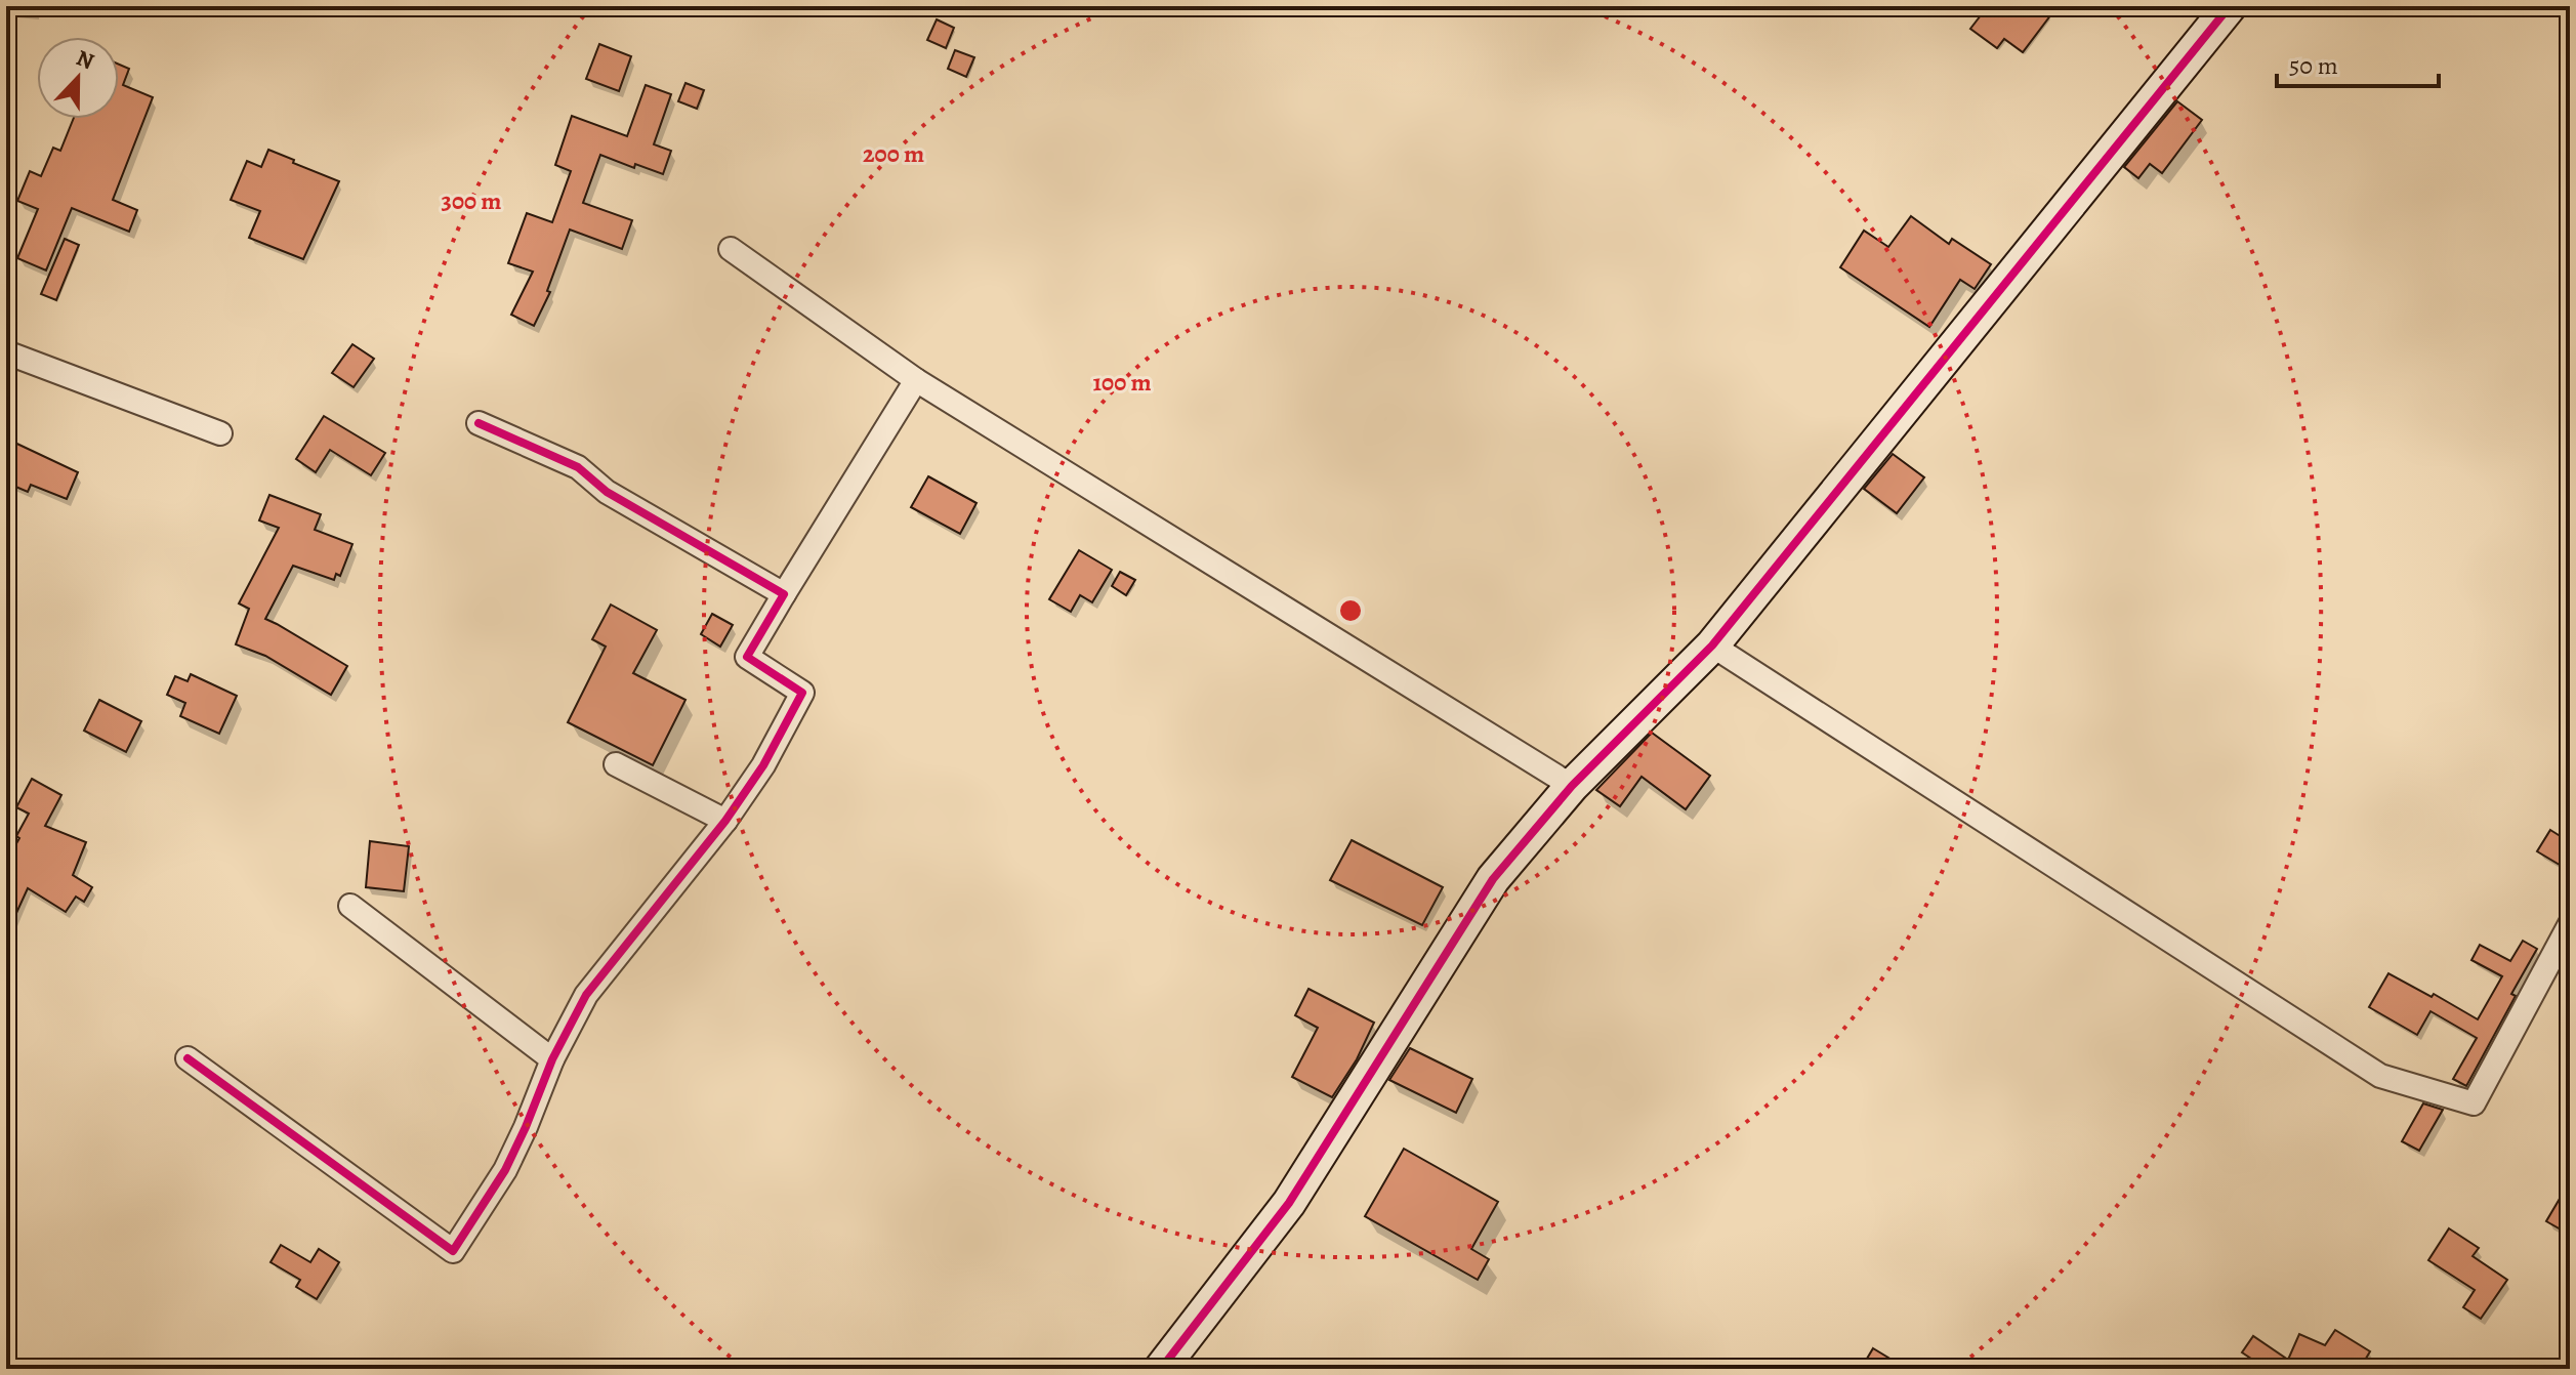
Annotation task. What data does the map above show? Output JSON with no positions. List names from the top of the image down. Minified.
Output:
{"scale_bar":"50 m","north":"top","rings":["200 m","300 m","100 m"]}
